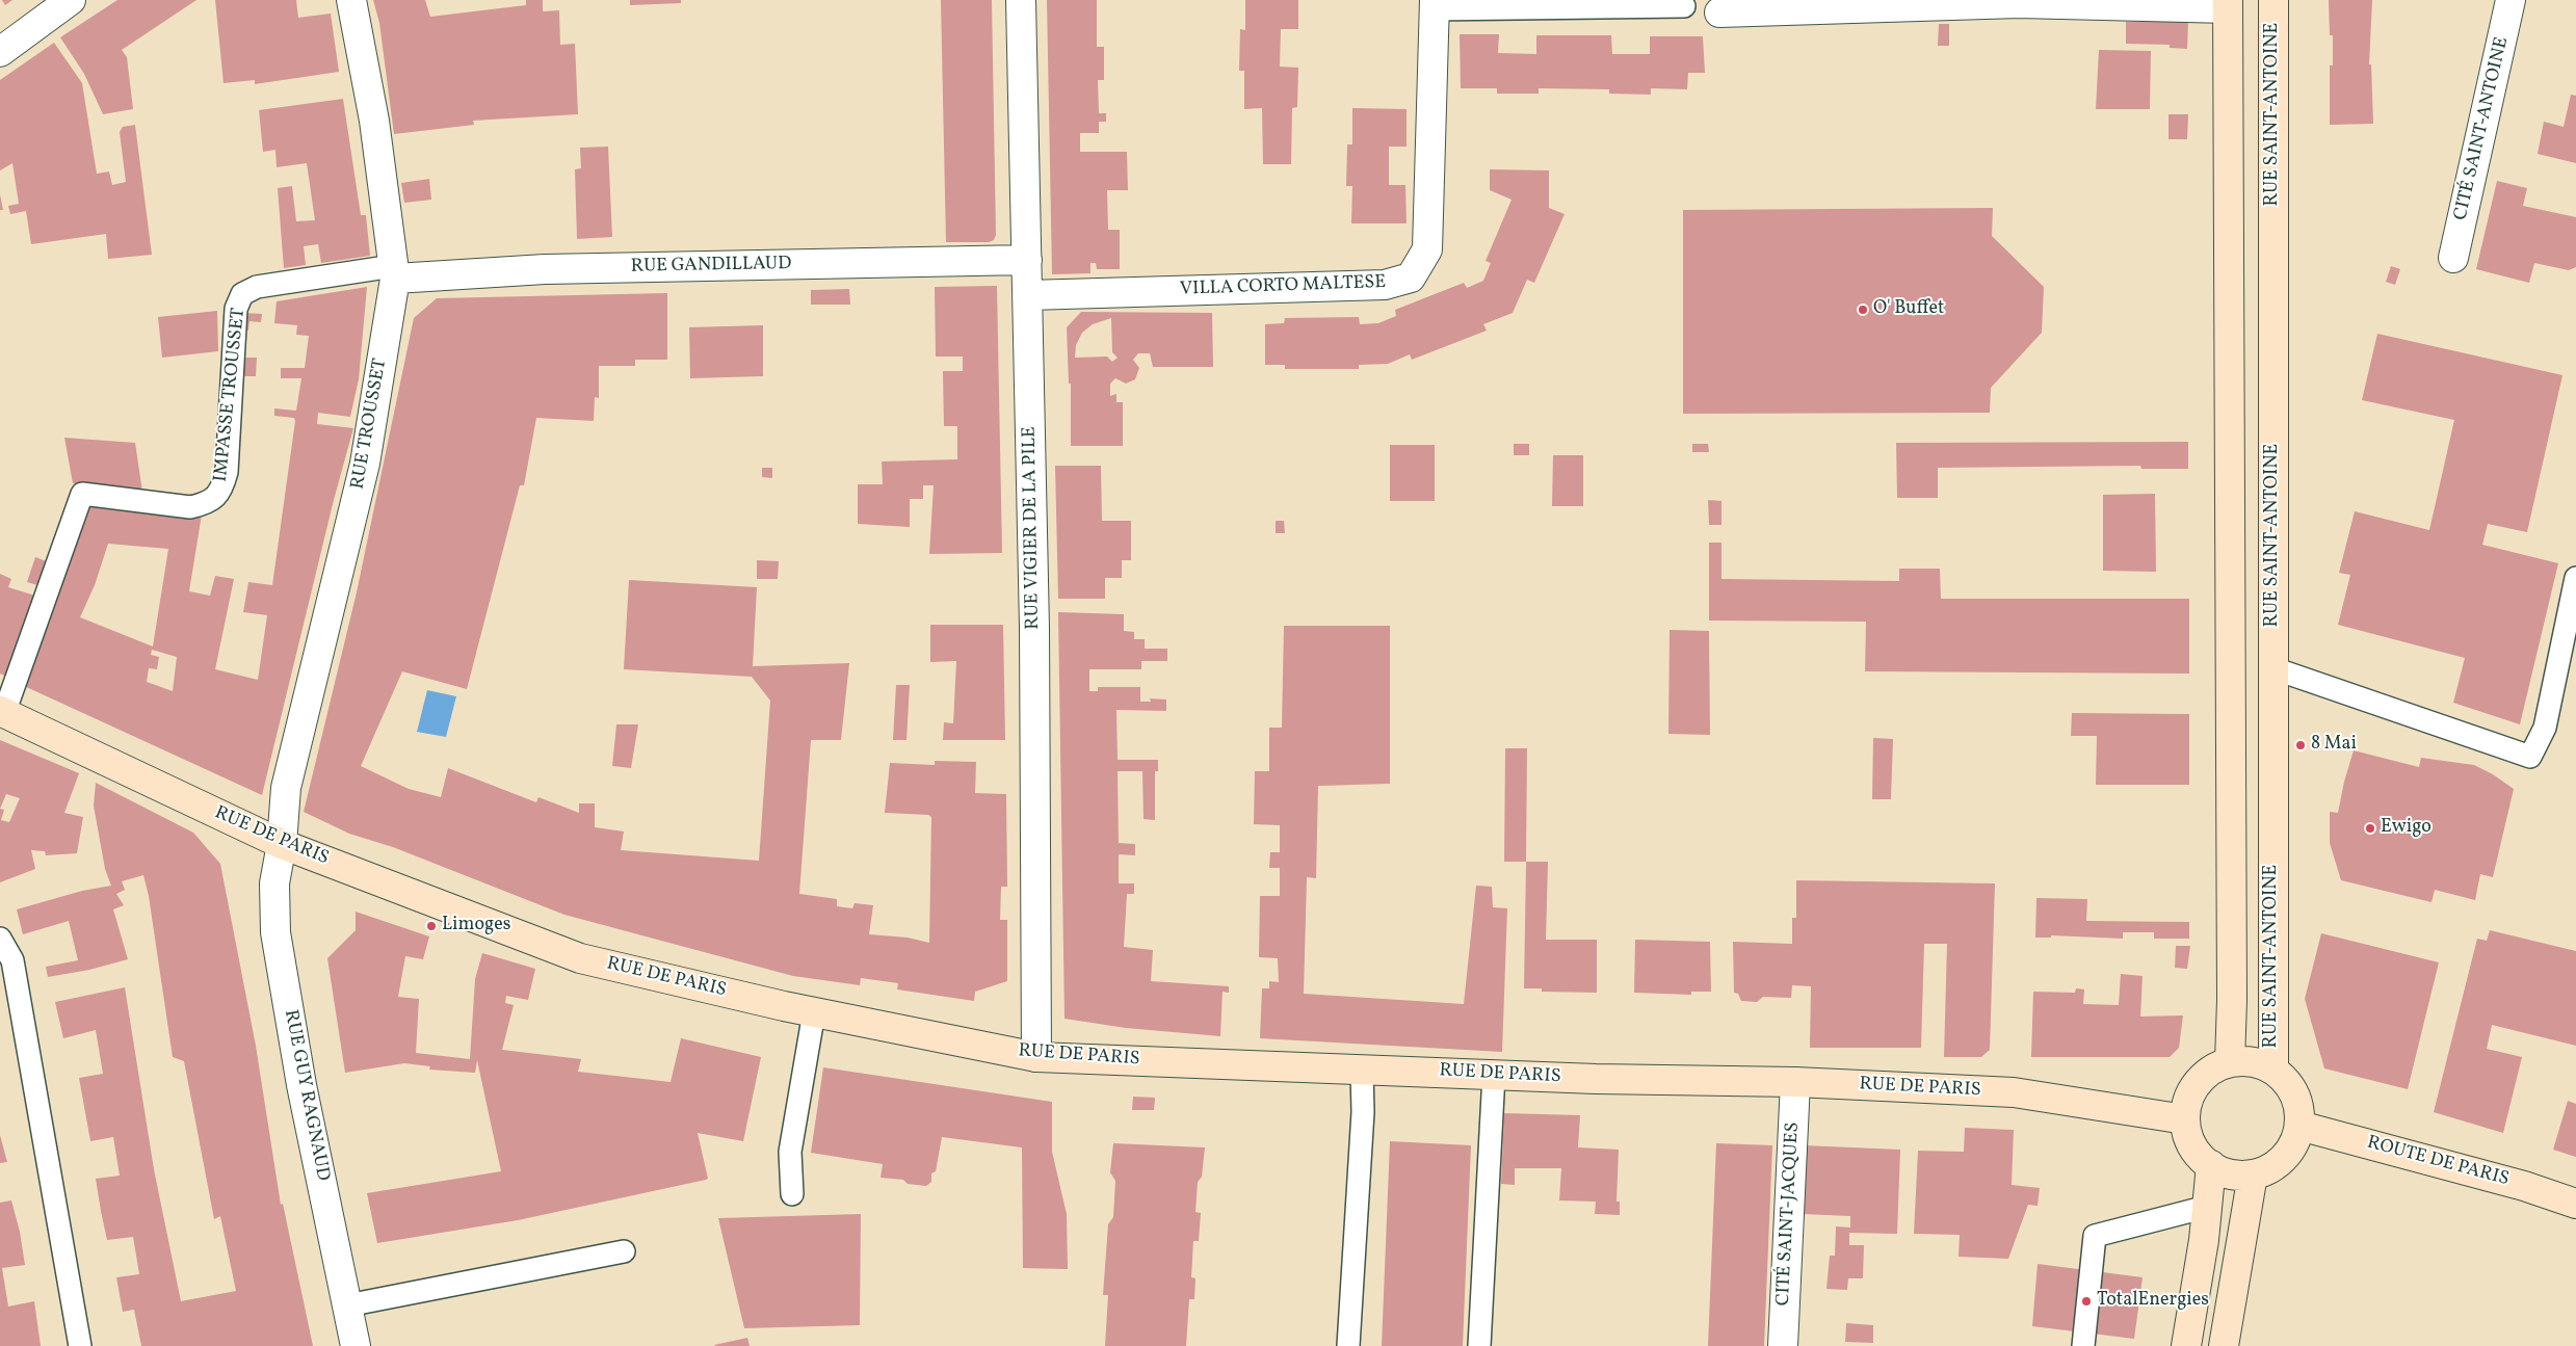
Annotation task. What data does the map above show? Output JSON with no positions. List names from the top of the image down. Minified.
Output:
{"streets":{"main road":["RUE SAINT-ANTOINE","RUE DE PARIS","ROUTE DE PARIS"],"street":["CITÉ SAINT-ANTOINE","RUE GANDILLAUD","VILLA CORTO MALTESE","RUE TROUSSET","RUE VIGIER DE LA PILE","RUE GUY RAGNAUD","CITÉ SAINT-JACQUES"],"lane":["IMPASSE TROUSSET"]},"crossings":[["RUE SAINT-ANTOINE","RUE DE PARIS"],["RUE SAINT-ANTOINE","ROUTE DE PARIS"],["RUE GANDILLAUD","IMPASSE TROUSSET"],["RUE GANDILLAUD","RUE TROUSSET"],["RUE GANDILLAUD","RUE VIGIER DE LA PILE"],["VILLA CORTO MALTESE","RUE VIGIER DE LA PILE"],["IMPASSE TROUSSET","RUE TROUSSET"],["IMPASSE TROUSSET","RUE DE PARIS"],["RUE TROUSSET","RUE DE PARIS"],["RUE TROUSSET","RUE GUY RAGNAUD"],["RUE VIGIER DE LA PILE","RUE DE PARIS"],["RUE DE PARIS","RUE GUY RAGNAUD"],["RUE DE PARIS","ROUTE DE PARIS"],["RUE DE PARIS","CITÉ SAINT-JACQUES"]],"places":["O' Buffet","8 Mai","Ewigo","Limoges","TotalEnergies"]}
